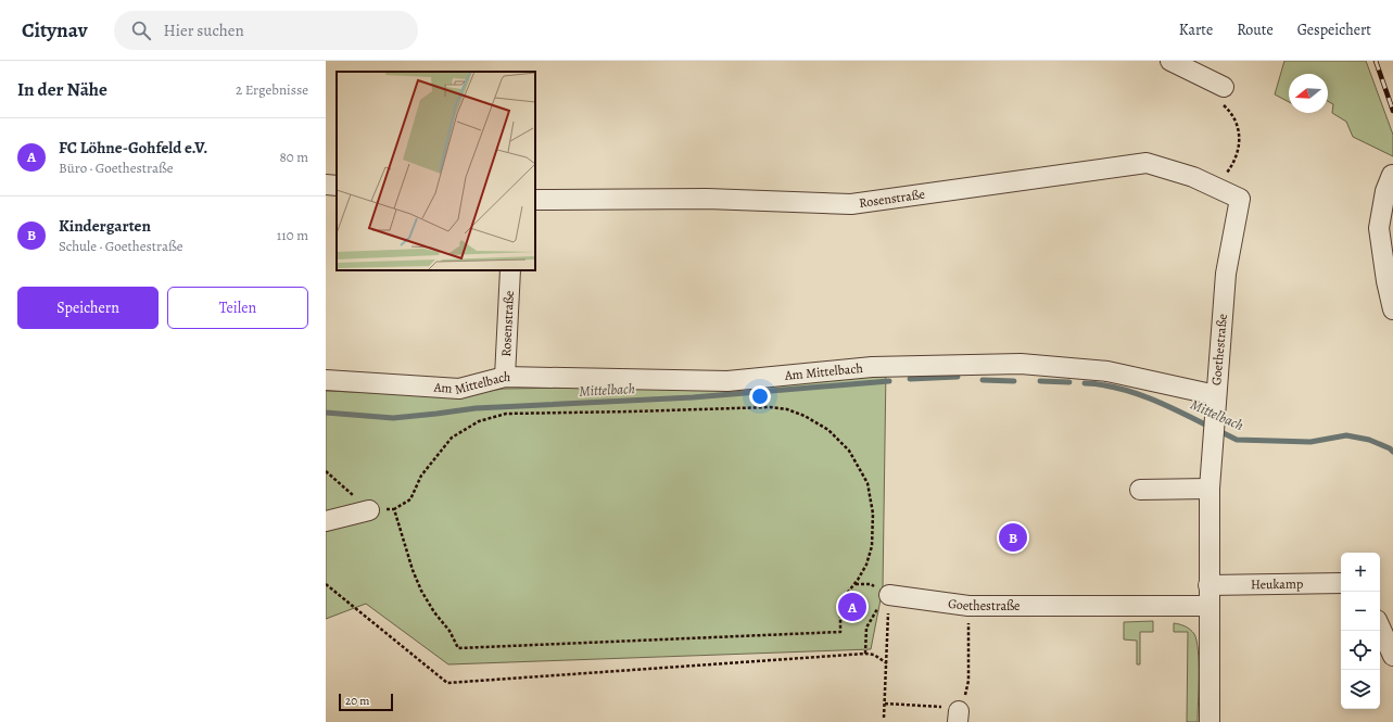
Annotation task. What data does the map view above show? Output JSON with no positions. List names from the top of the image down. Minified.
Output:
{"streets":{"street":["Rosenstraße","Goethestraße","Am Mittelbach","Heukamp"]},"crossings":[["Rosenstraße","Goethestraße"],["Rosenstraße","Am Mittelbach"],["Goethestraße","Am Mittelbach"],["Goethestraße","Heukamp"]],"water":["Mittelbach"],"scale_bar":"20 m","north":"left","page":{"header":"Citynav","search":"Hier suchen","nav":["Karte","Route","Gespeichert"],"heading":["In der Nähe","2 Ergebnisse"],"list":[{"mark":"A","name":"FC Löhne-Gohfeld e.V.","note":"Büro · Goethestraße","value":"80 m"},{"mark":"B","name":"Kindergarten","note":"Schule · Goethestraße","value":"110 m"}],"buttons":["Speichern","Teilen"],"pins":["B","A"],"map_buttons":["+","−"],"scale":"20 m"}}
